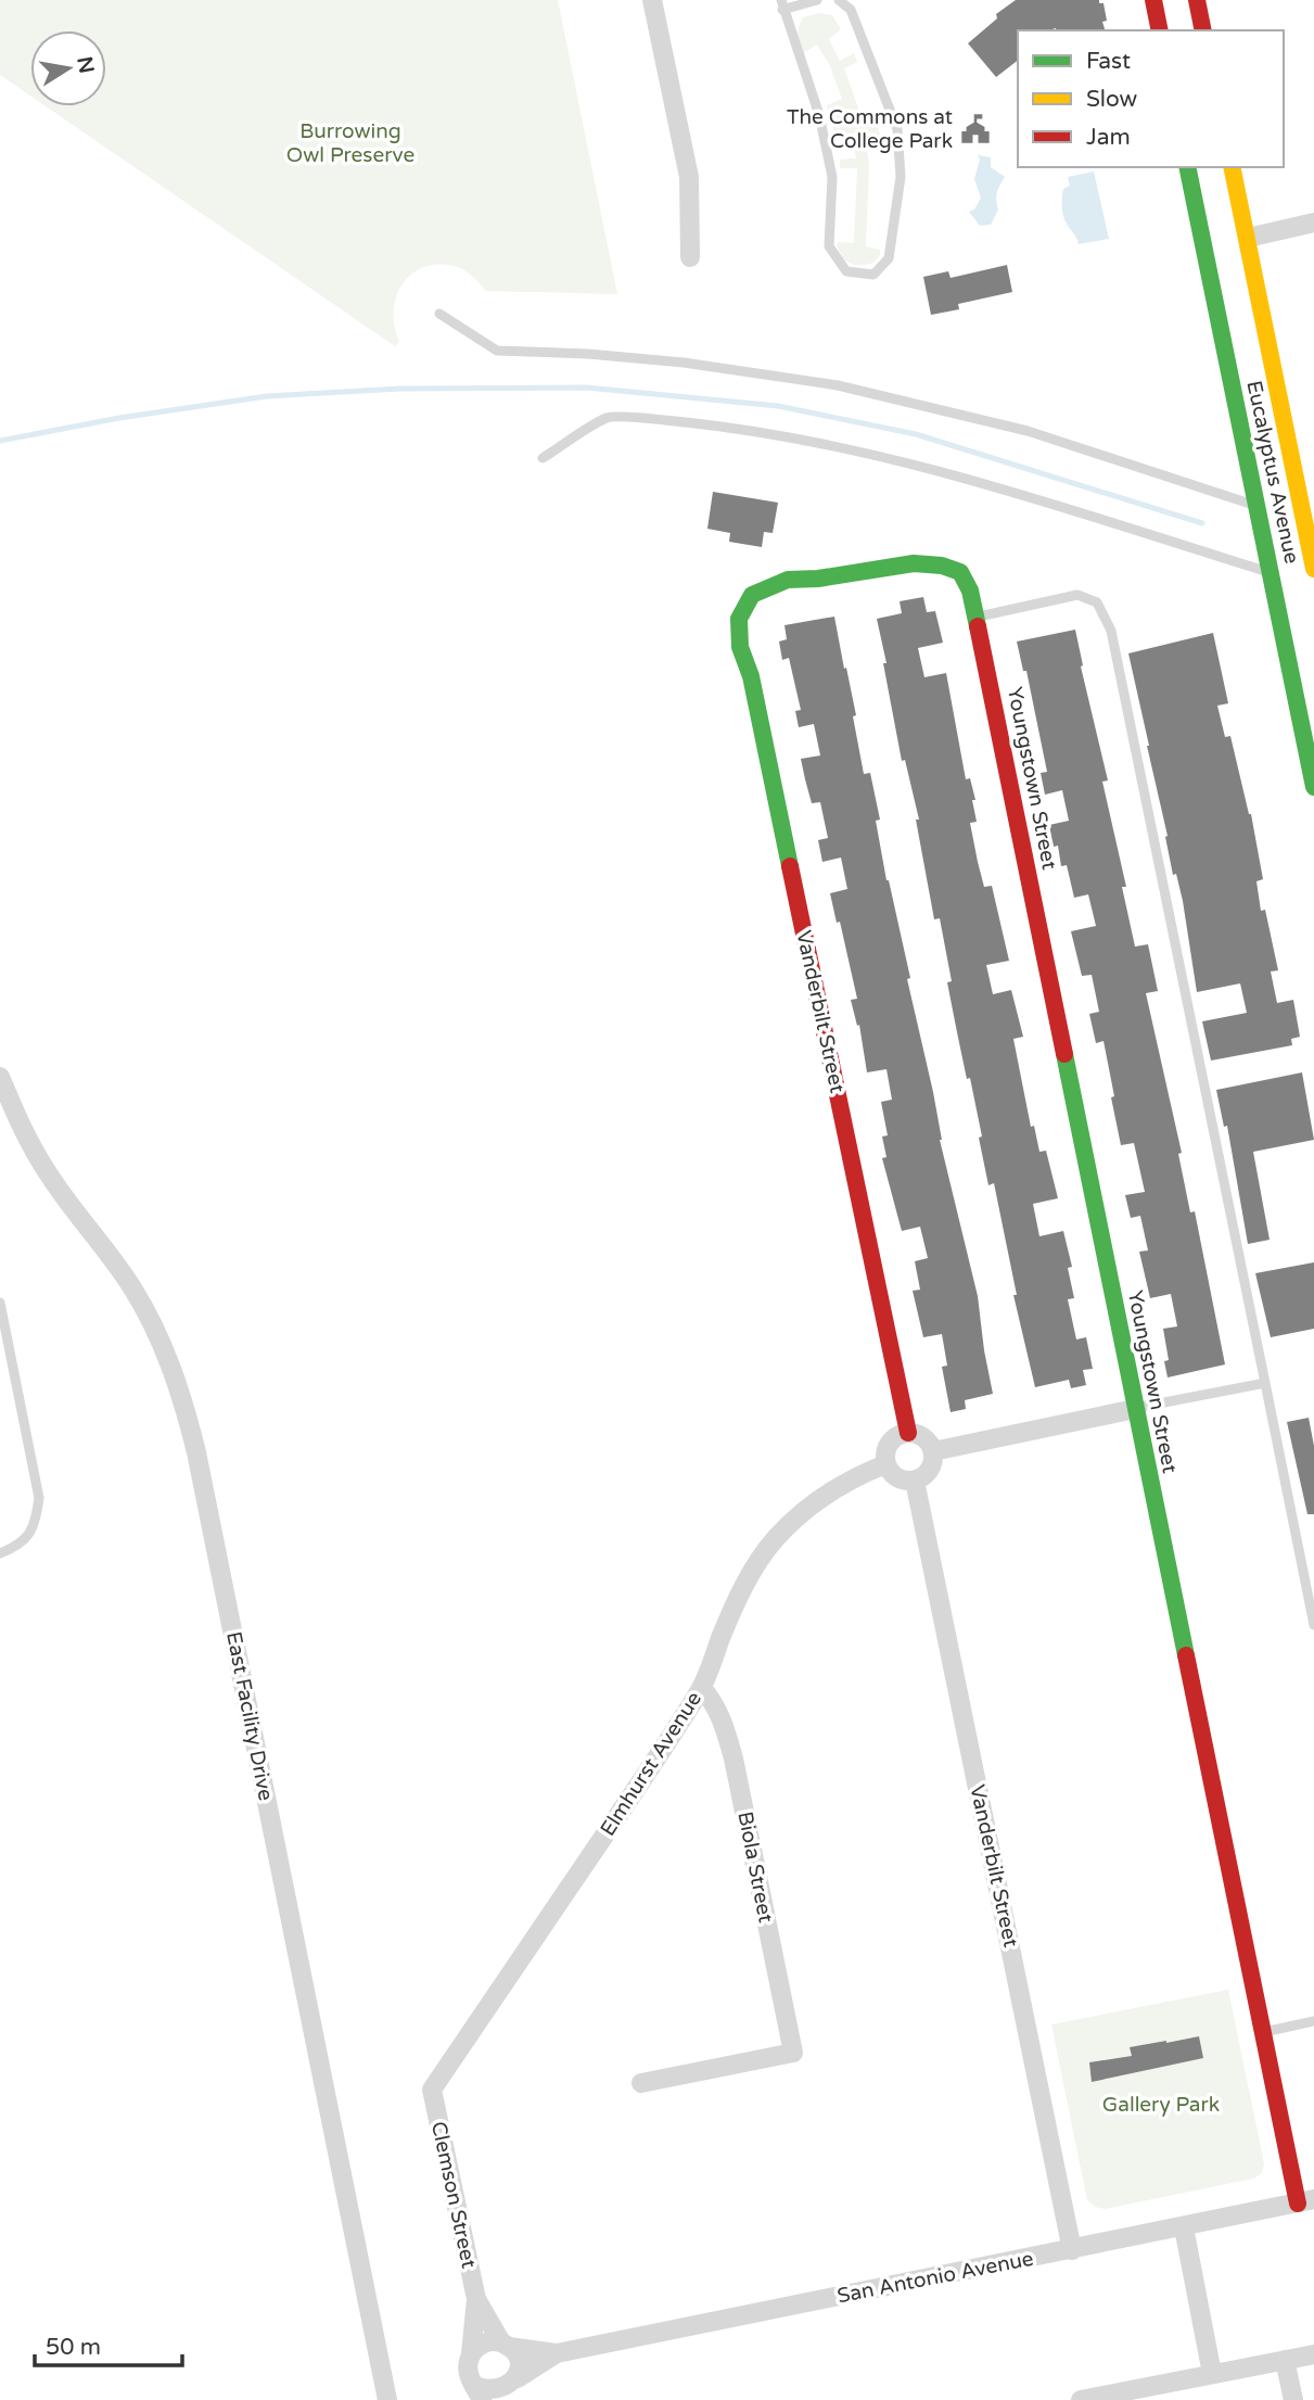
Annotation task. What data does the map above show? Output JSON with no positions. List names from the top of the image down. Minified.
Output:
{"streets":{"street":["Eucalyptus Avenue","Youngstown Street","Vanderbilt Street","East Facility Drive","Elmhurst Avenue","Biola Street","Clemson Street","San Antonio Avenue"]},"crossings":[["Youngstown Street","Vanderbilt Street"],["Youngstown Street","San Antonio Avenue"],["Vanderbilt Street","Elmhurst Avenue"],["Vanderbilt Street","San Antonio Avenue"],["Elmhurst Avenue","Biola Street"],["Elmhurst Avenue","Clemson Street"],["Clemson Street","San Antonio Avenue"]],"parks":["Burrowing Owl Preserve","Gallery Park"],"places":{"public building":["The Commons at College Park"]},"legend":["Fast","Slow","Jam"],"scale_bar":"50 m","north":"right"}
